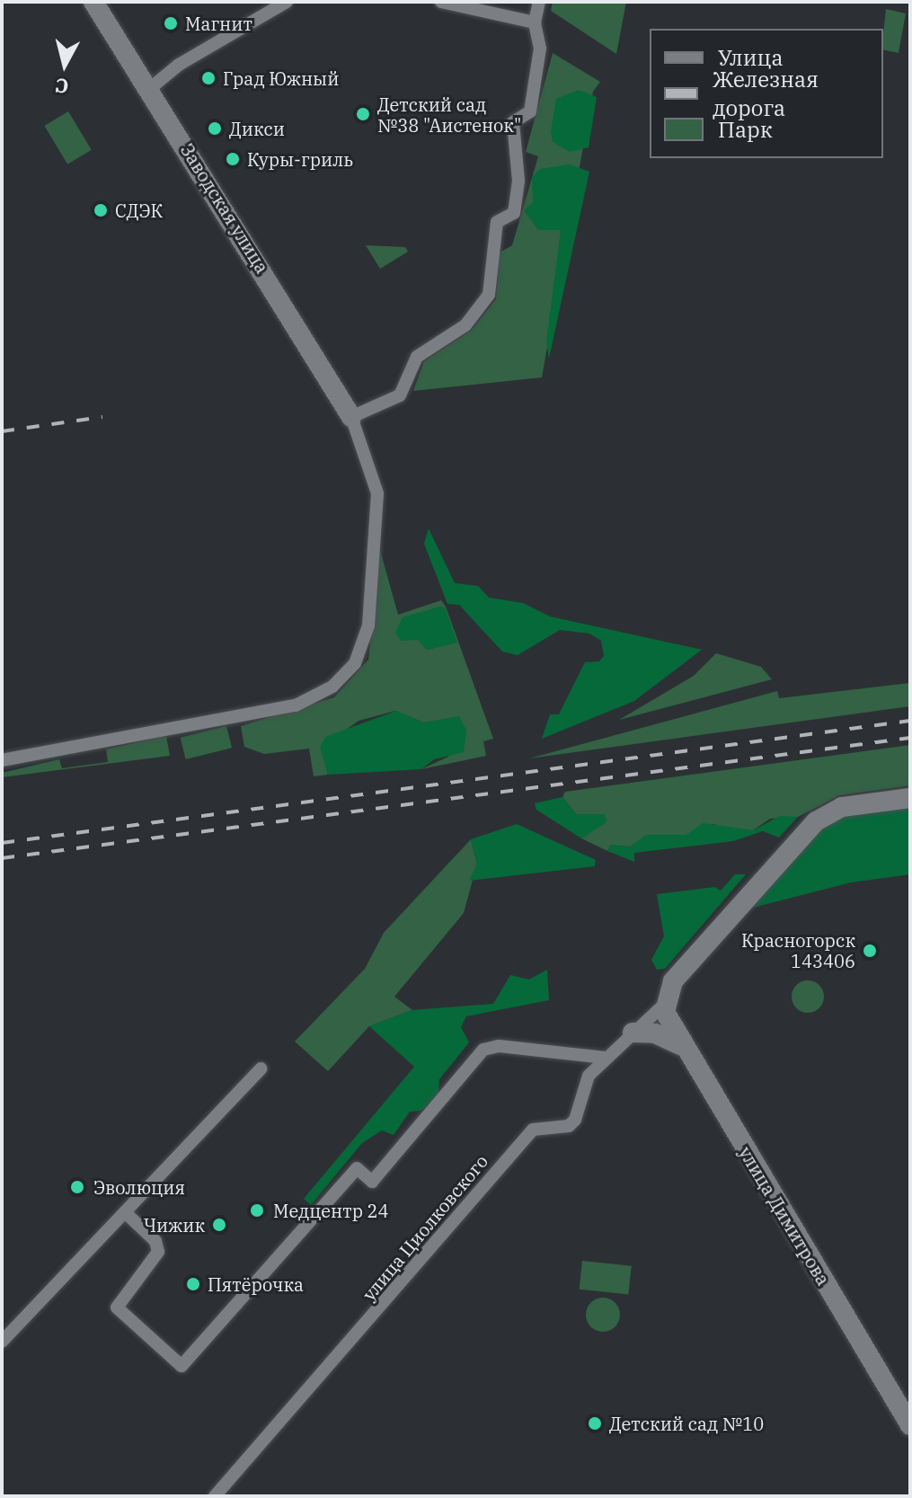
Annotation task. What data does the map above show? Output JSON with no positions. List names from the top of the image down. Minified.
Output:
{"streets":{"street":["Заводская улица","улица Димитрова","улица Циолковского"]},"crossings":[["улица Димитрова","улица Циолковского"]],"places":["Магнит","Град Южный","Детский сад №38 \"Аистенок\"","Дикси","Куры-гриль","СДЭК","Красногорск 143406","Эволюция","Медцентр 24","Чижик","Пятёрочка","Детский сад №10"],"legend":["Улица","Железная дорога","Парк"],"north":"bottom"}
